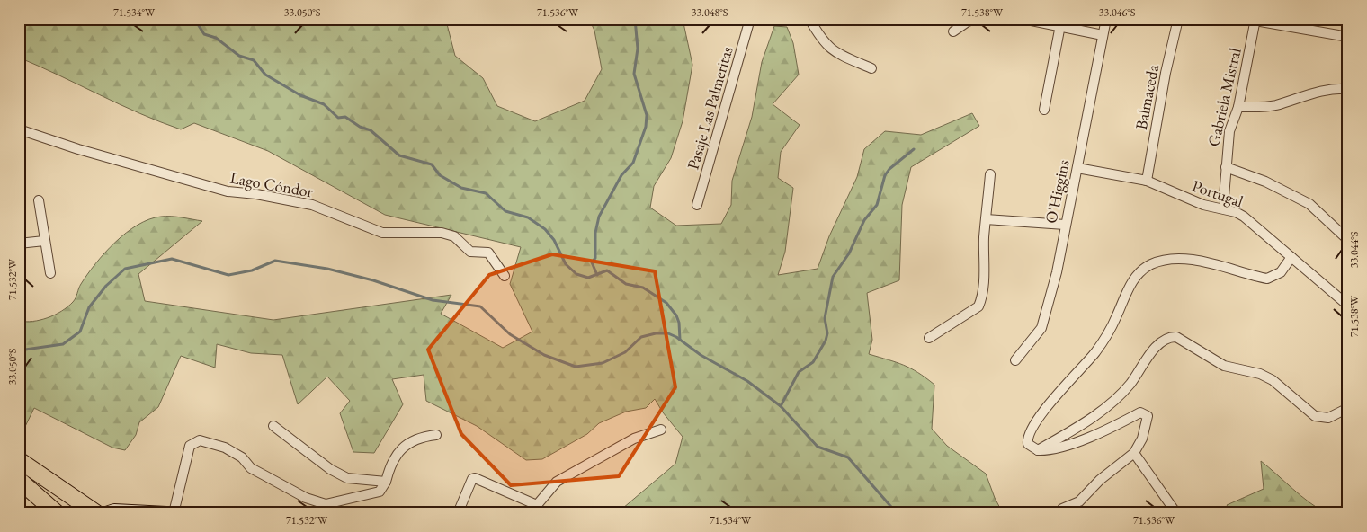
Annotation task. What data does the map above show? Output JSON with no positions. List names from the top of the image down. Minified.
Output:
{"streets":{"street":["Balmaceda","Gabriela Mistral","Pasaje Las Palmeritas","Lago Cóndor","O'Higgins","Portugal"]},"crossings":[["Balmaceda","Portugal"],["Gabriela Mistral","Portugal"],["O'Higgins","Portugal"]],"coordinates":["71.534°W","33.050°S","71.536°W","33.048°S","71.538°W","33.046°S","33.044°S","71.532°W"]}
